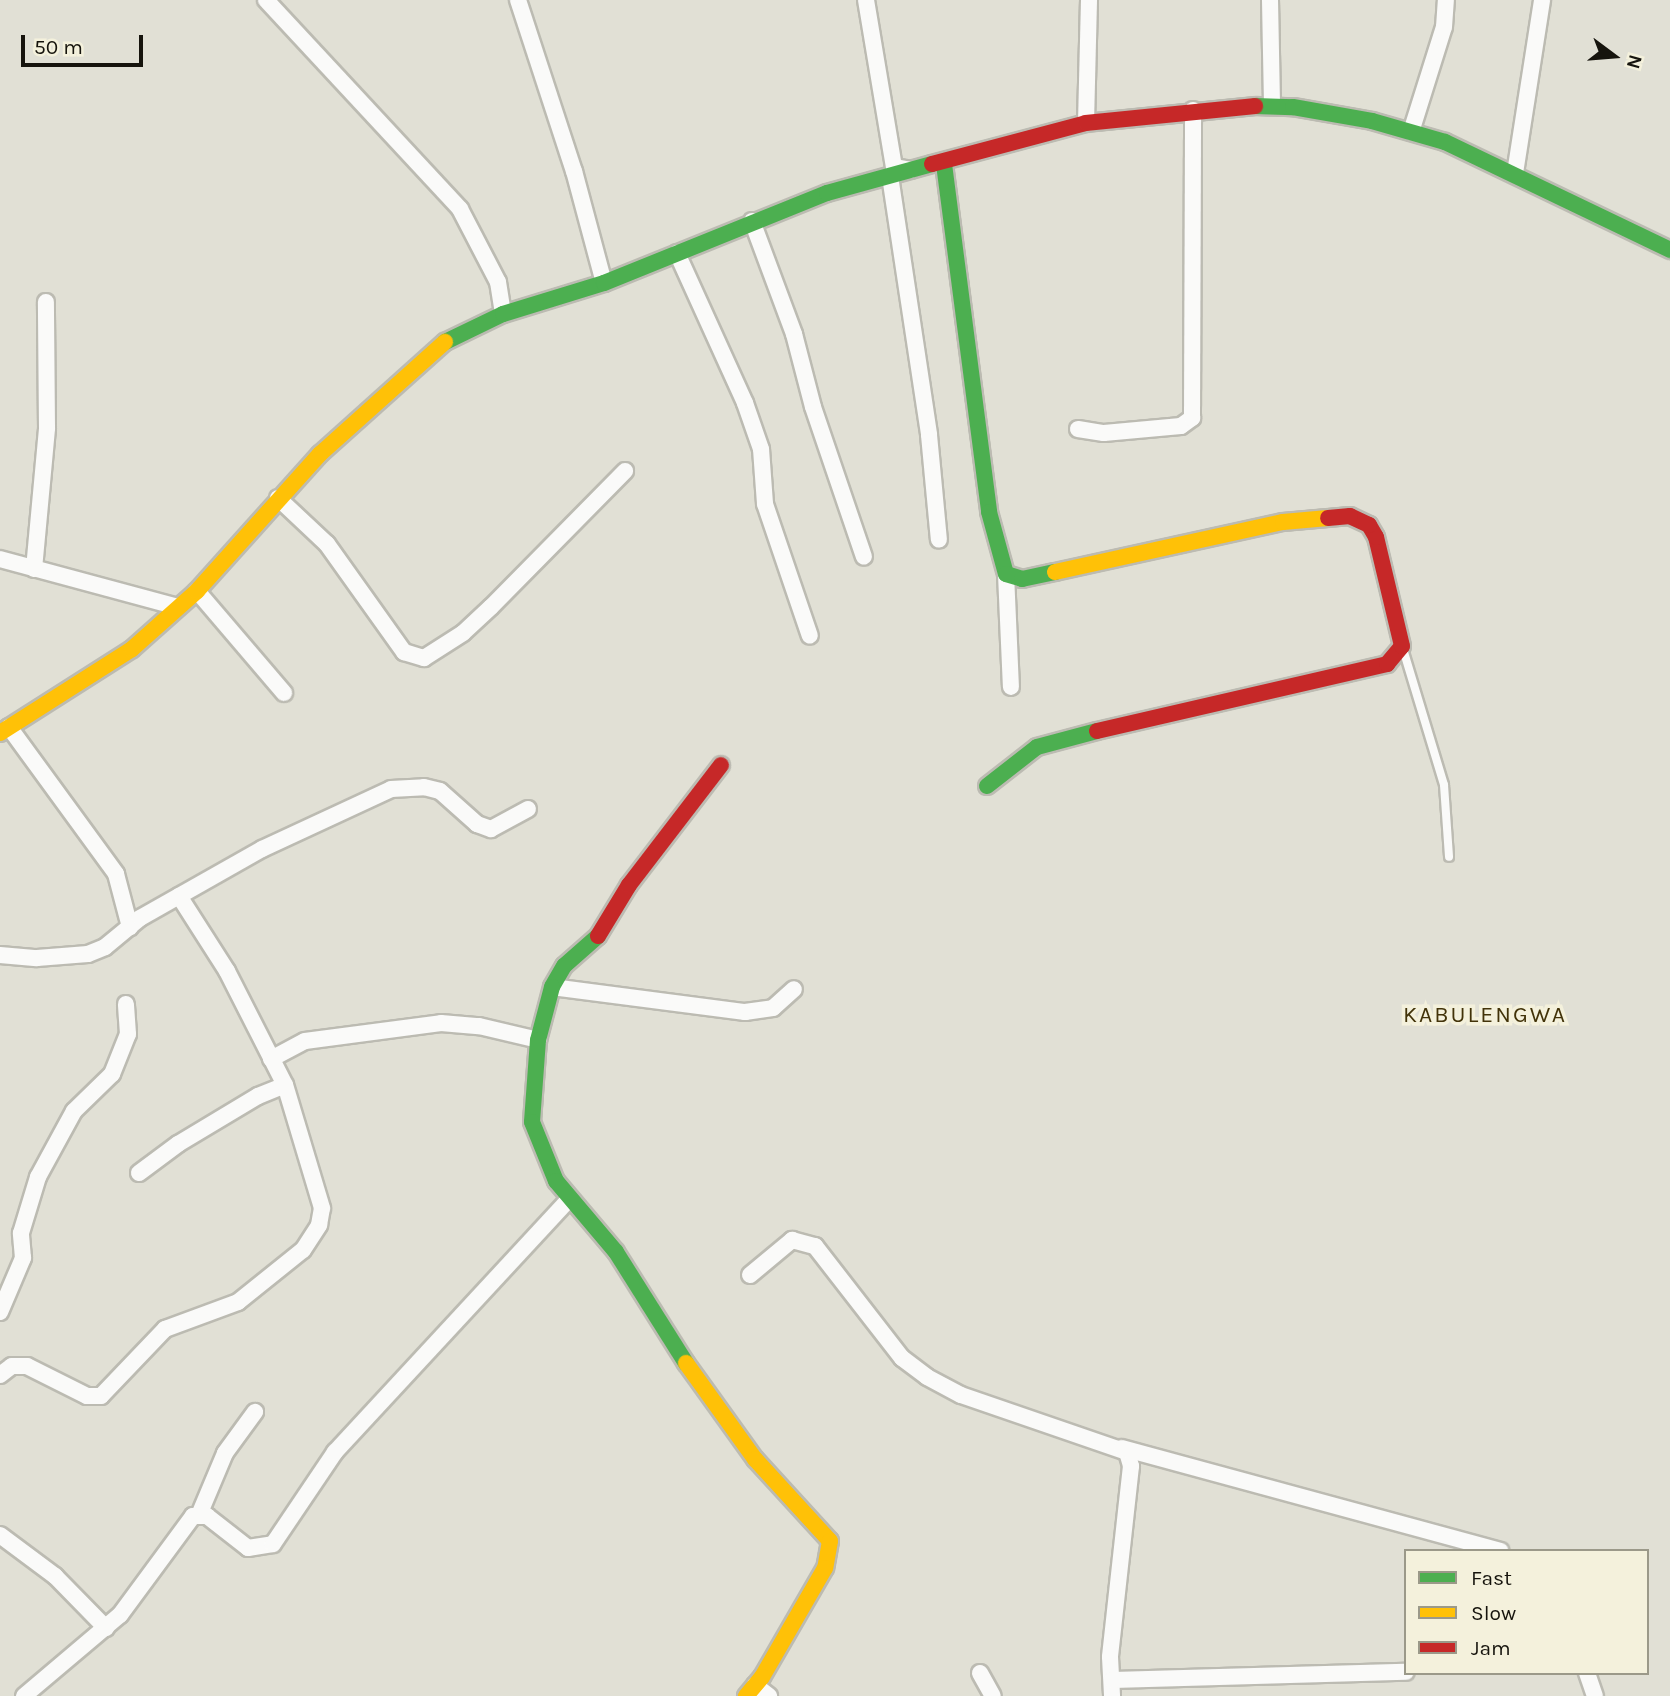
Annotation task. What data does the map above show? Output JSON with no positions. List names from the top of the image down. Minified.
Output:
{"districts":["KABULENGWA"],"legend":["Fast","Slow","Jam"],"scale_bar":"50 m","north":"right"}
